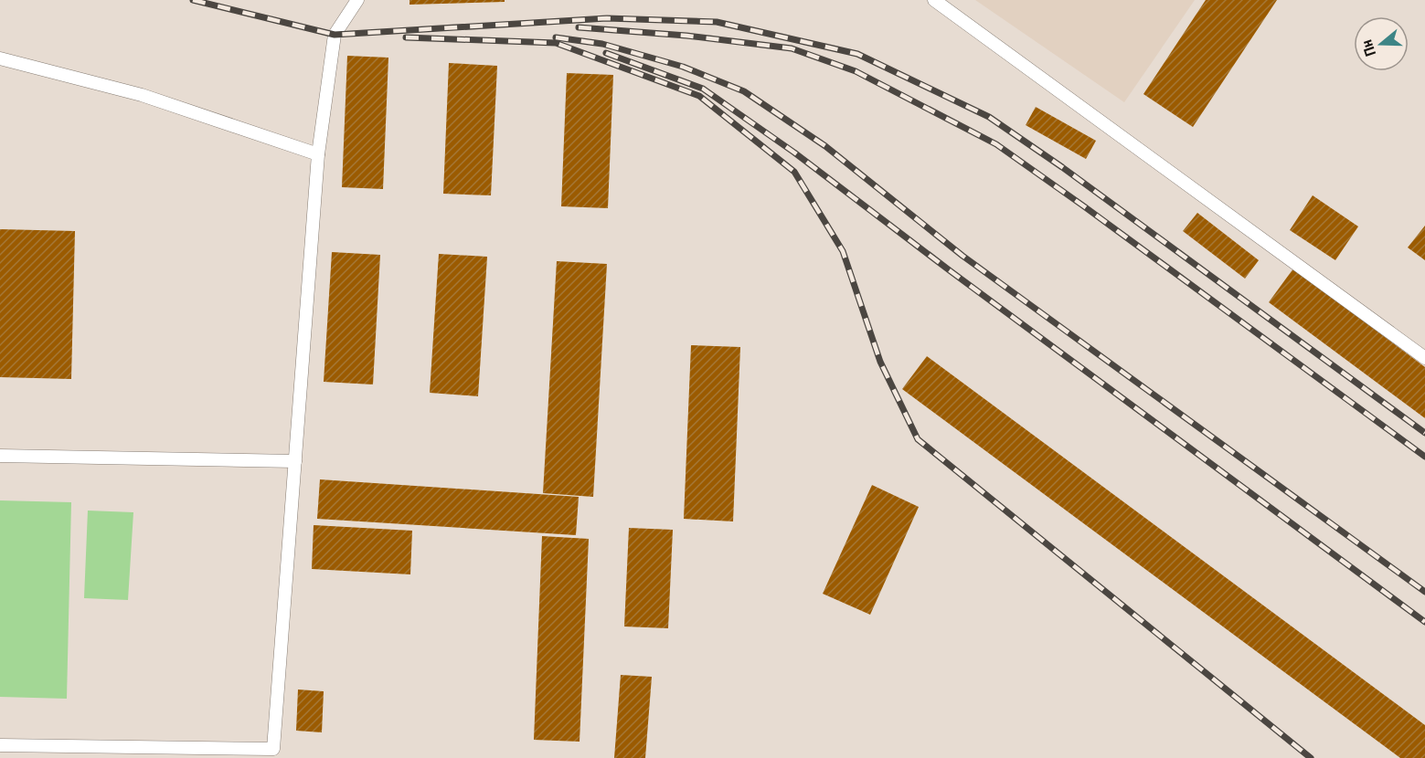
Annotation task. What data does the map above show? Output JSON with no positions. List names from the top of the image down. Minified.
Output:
{"north":"left"}
